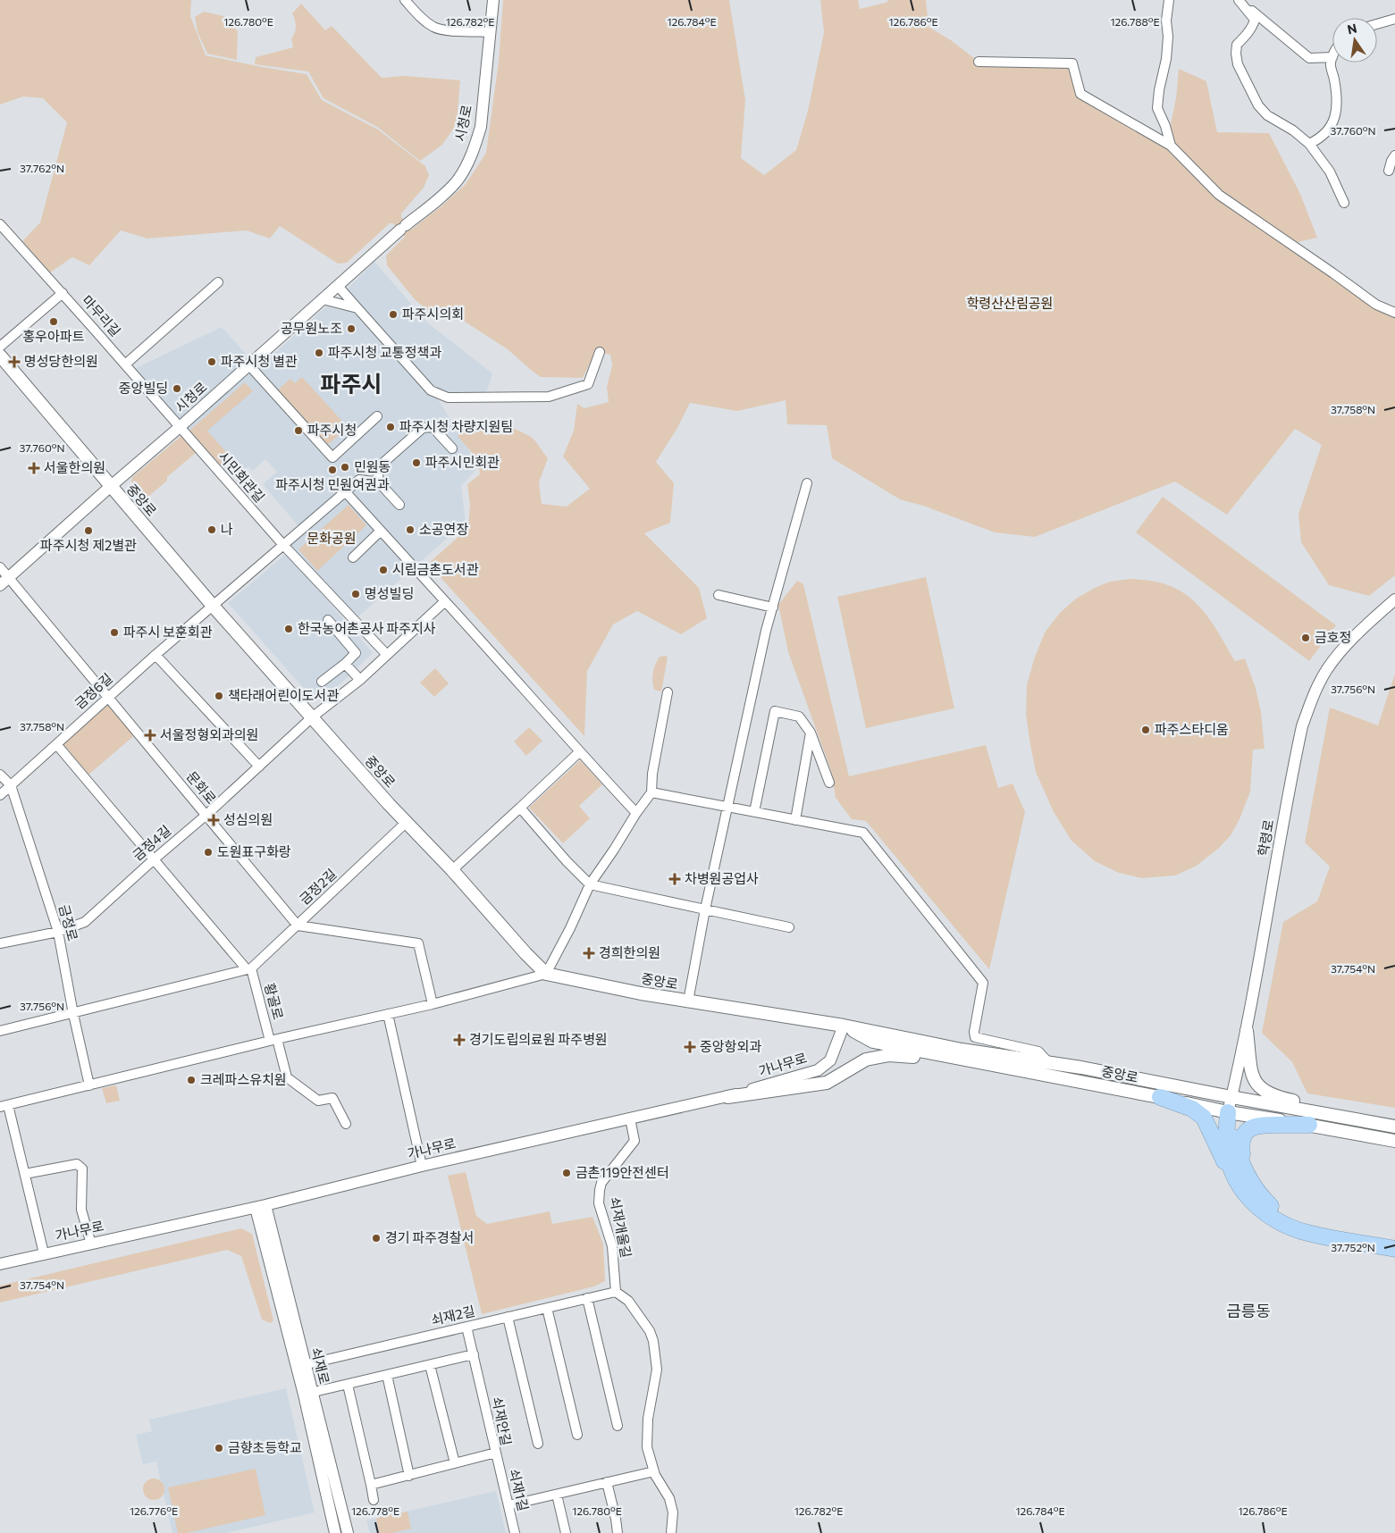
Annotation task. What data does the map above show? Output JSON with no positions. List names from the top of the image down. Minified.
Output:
{"streets":{"main road":["중앙로"],"street":["시청로","마무리길","시민회관길","금정6길","문화로","학령로","금정4길","금정2길","금정로","황골로","가나무로","쇠재개울길","쇠재2길","쇠재로","쇠재안길","쇠재1길"]},"crossings":[["시청로","마무리길"],["시청로","시민회관길"],["시청로","중앙로"],["시청로","문화로"],["마무리길","시민회관길"],["시민회관길","금정6길"],["시민회관길","금정4길"],["중앙로","금정6길"],["중앙로","학령로"],["중앙로","금정4길"],["중앙로","금정2길"],["중앙로","가나무로"],["금정6길","문화로"],["금정6길","금정로"],["문화로","금정4길"],["문화로","금정2길"],["금정4길","금정로"],["금정2길","금정로"],["금정2길","황골로"],["가나무로","쇠재개울길"],["쇠재개울길","쇠재2길"],["쇠재2길","쇠재안길"],["쇠재안길","쇠재1길"]],"districts":["파주시","금릉동"],"parks":["학령산산림공원","문화공원"],"places":{"other":["파주시의회","홍우아파트","공무원노조","파주시청 교통정책과","파주시청 별관","중앙빌딩","파주시청 차량지원팀","파주시청","파주시민회관","민원동","파주시청 민원여권과","나","소공연장","파주시청 제2별관","시립금촌도서관","명성빌딩","한국농어촌공사 파주지사","파주시 보훈회관","금호정","책타래어린이도서관","파주스타디움","도원표구화랑","크레파스유치원","금촌119안전센터","경기 파주경찰서","금향초등학교"],"health":["명성당한의원","서울한의원","서울정형외과의원","성심의원","차병원공업사","경희한의원","경기도립의료원 파주병원","중앙항외과"]},"north":"top","coordinates":["126.780°E","126.782°E","126.784°E","126.786°E","126.788°E","37.760°N","37.762°N","37.758°N","37.756°N","37.754°N","37.752°N","126.776°E","126.778°E"]}
